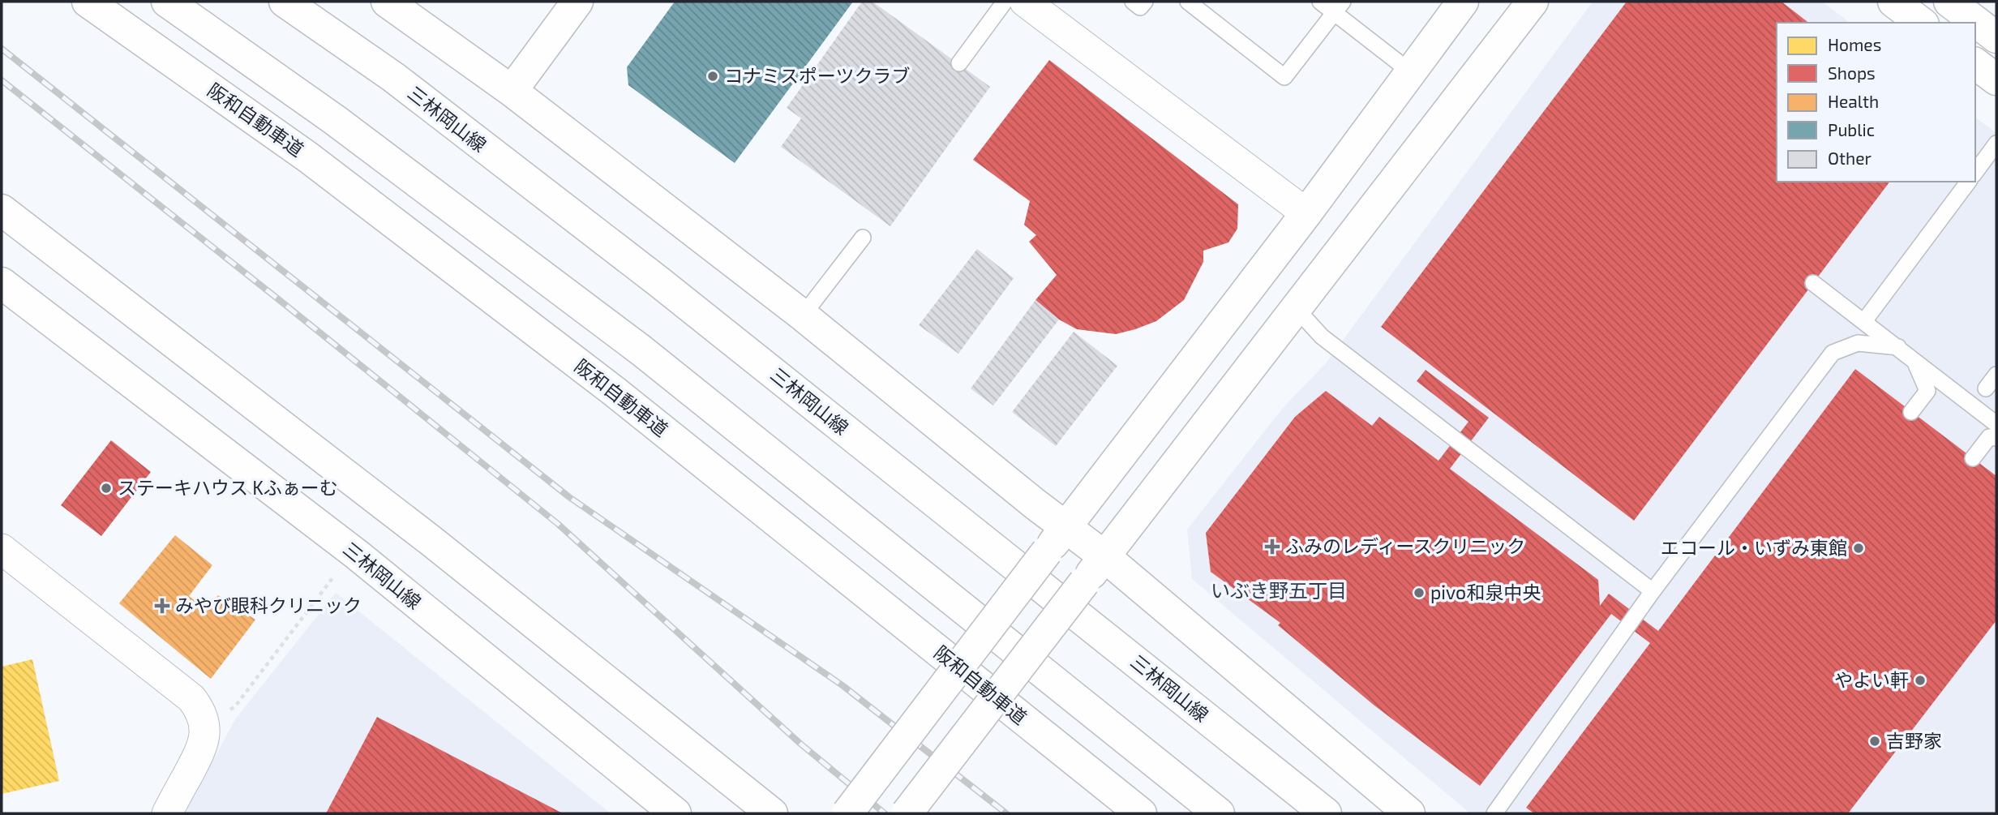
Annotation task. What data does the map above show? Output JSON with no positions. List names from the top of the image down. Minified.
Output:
{"streets":{"main road":["三林岡山線","阪和自動車道"]},"districts":["いぶき野五丁目"],"places":{"other":["コナミスポーツクラブ","ステーキハウス Kふぁーむ","エコール・いずみ東館","pivo和泉中央","やよい軒","吉野家"],"health":["ふみのレディースクリニック","みやび眼科クリニック"]},"legend":["Homes","Shops","Health","Public","Other"]}
